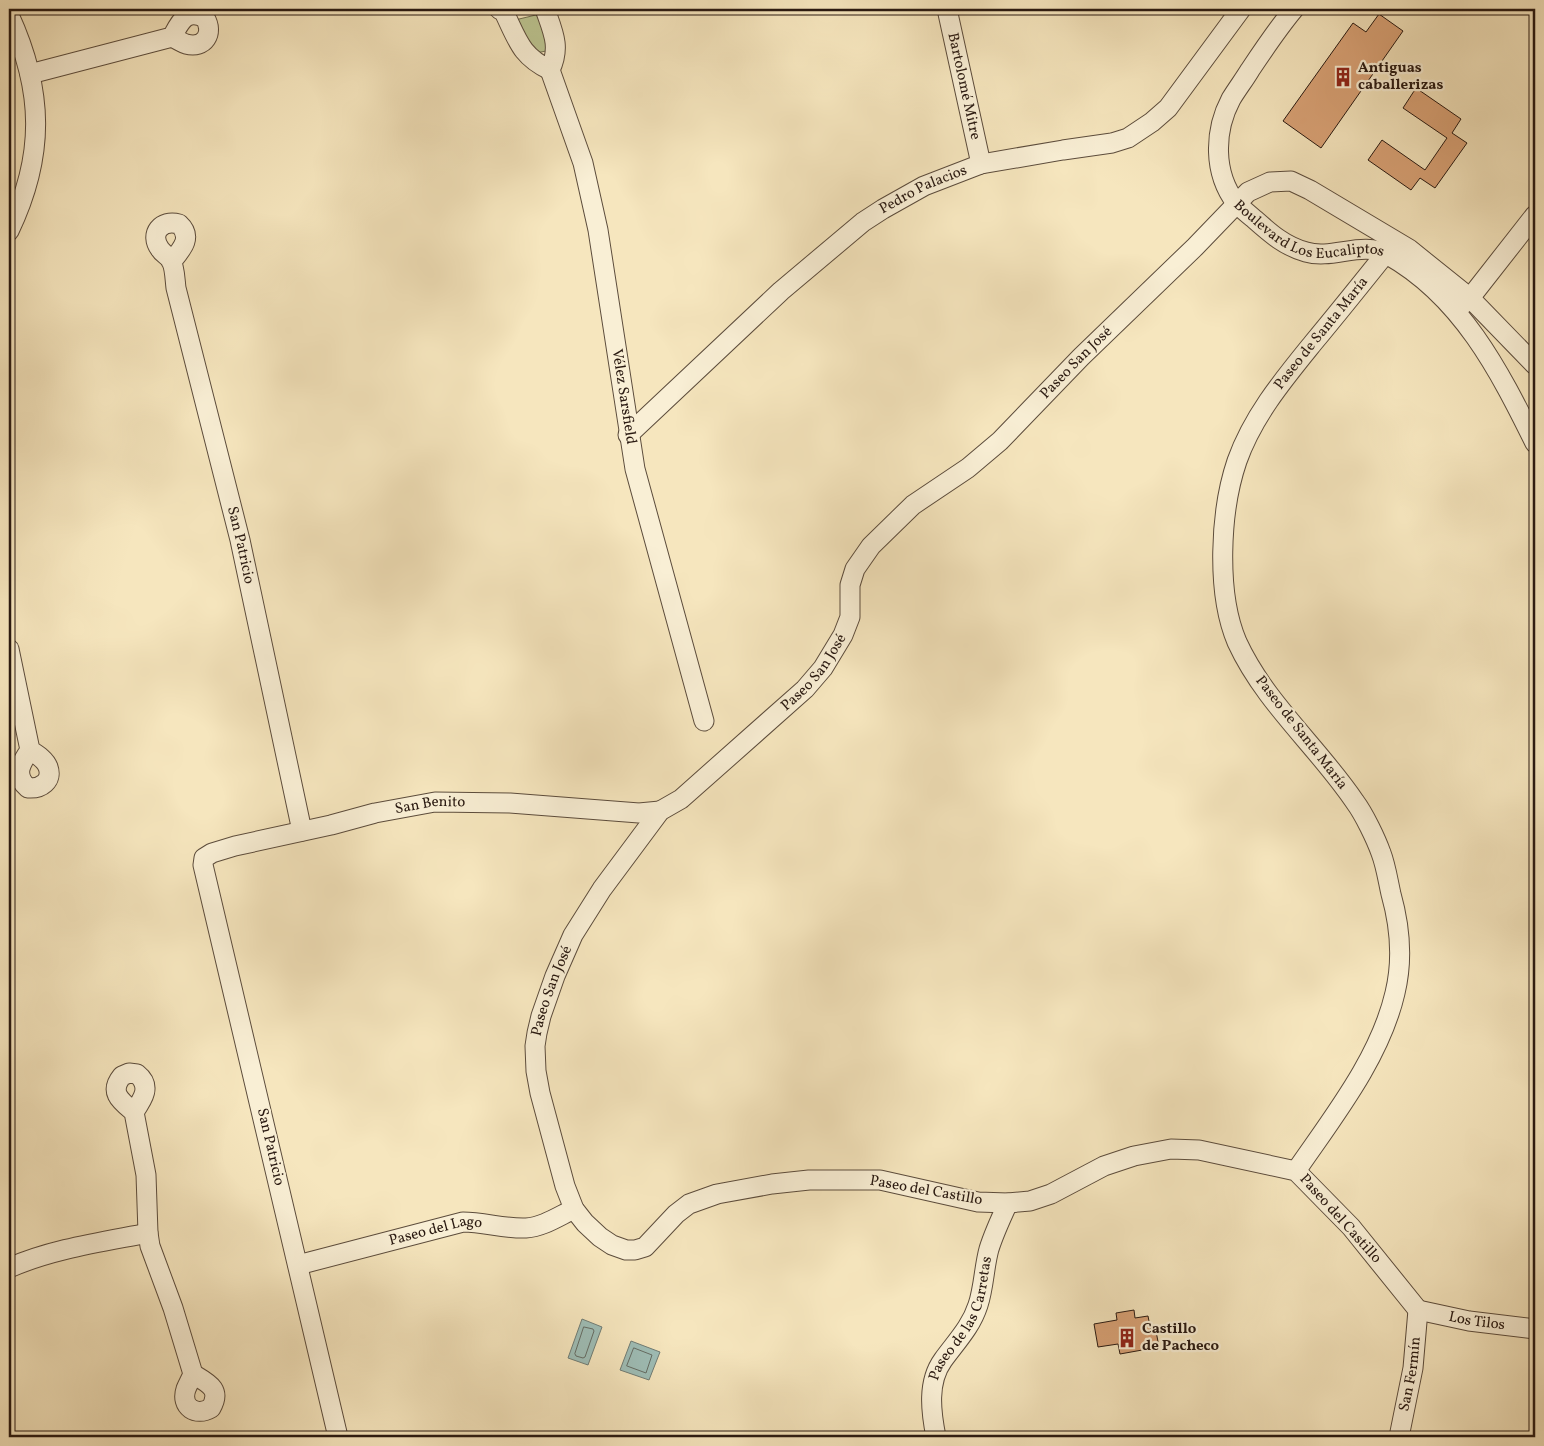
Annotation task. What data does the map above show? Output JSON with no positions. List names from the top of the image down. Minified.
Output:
{"streets":{"street":["Bartolomé Mitre","Pedro Palacios","Boulevard Los Eucaliptos","Paseo de Santa María","Paseo San José","Vélez Sarsfield","San Patricio","San Benito","Paseo del Castillo","Paseo del Lago","Paseo de las Carretas","Los Tilos","San Fermín"]},"crossings":[["Bartolomé Mitre","Pedro Palacios"],["Pedro Palacios","Vélez Sarsfield"],["Boulevard Los Eucaliptos","Paseo de Santa María"],["Boulevard Los Eucaliptos","Paseo San José"],["Paseo de Santa María","Paseo del Castillo"],["Paseo San José","San Benito"],["Paseo San José","Paseo del Castillo"],["Paseo San José","Paseo del Lago"],["San Patricio","San Benito"],["San Patricio","Paseo del Lago"],["Paseo del Castillo","Paseo del Lago"],["Paseo del Castillo","Paseo de las Carretas"],["Paseo del Castillo","Los Tilos"],["Paseo del Castillo","San Fermín"],["Los Tilos","San Fermín"]],"places":{"building":["Antiguas caballerizas","Castillo de Pacheco"]}}
